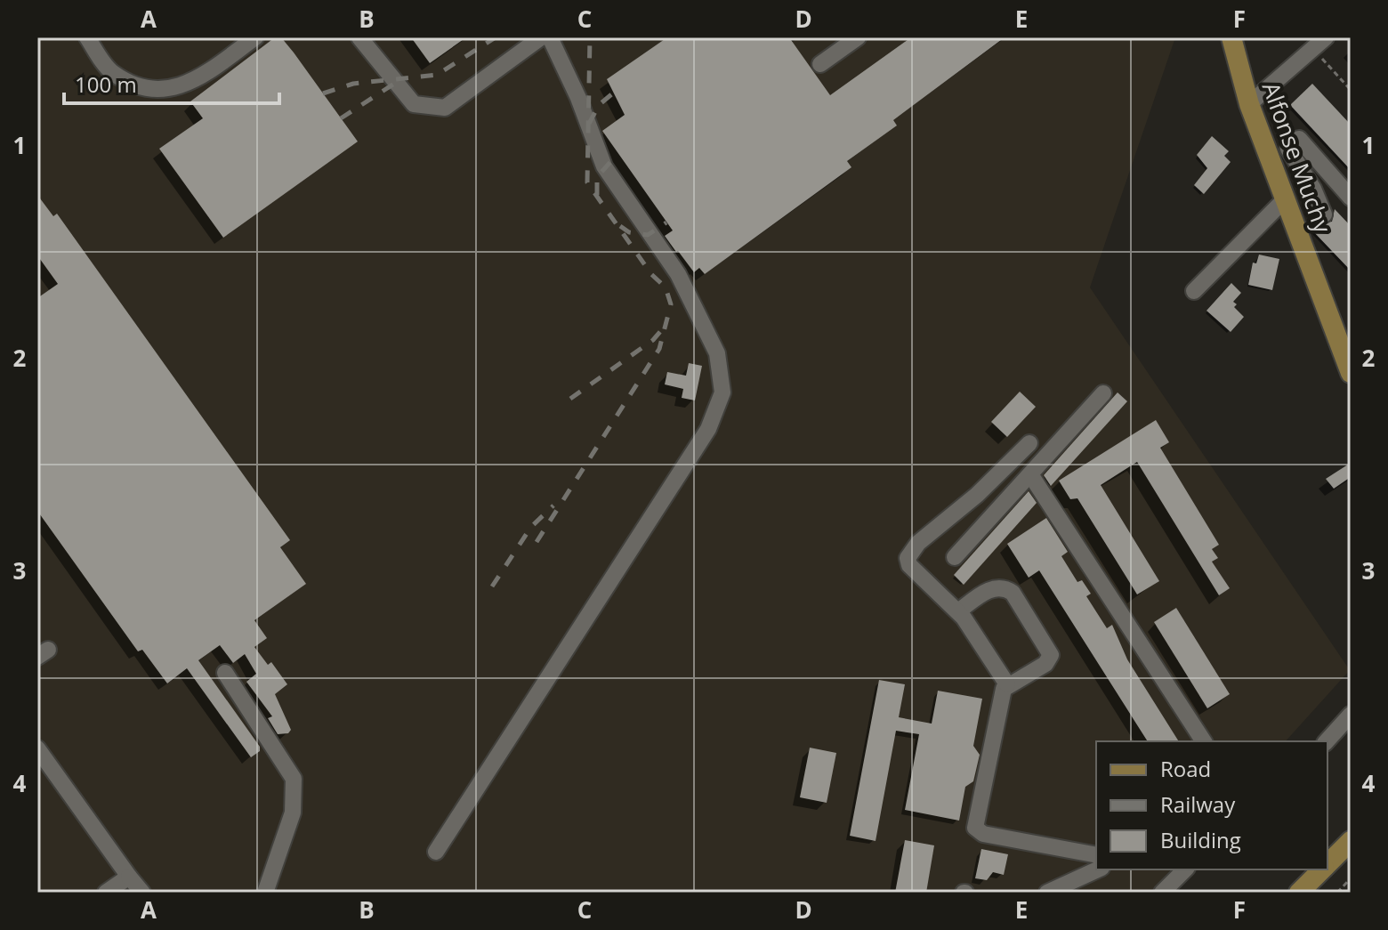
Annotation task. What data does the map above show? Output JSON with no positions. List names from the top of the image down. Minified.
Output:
{"streets":{"main road":["Alfonse Muchy"]},"legend":["Road","Railway","Building"],"scale_bar":"100 m","grid":{"columns":["A","B","C","D","E","F"],"rows":["1","2","3","4"]}}
